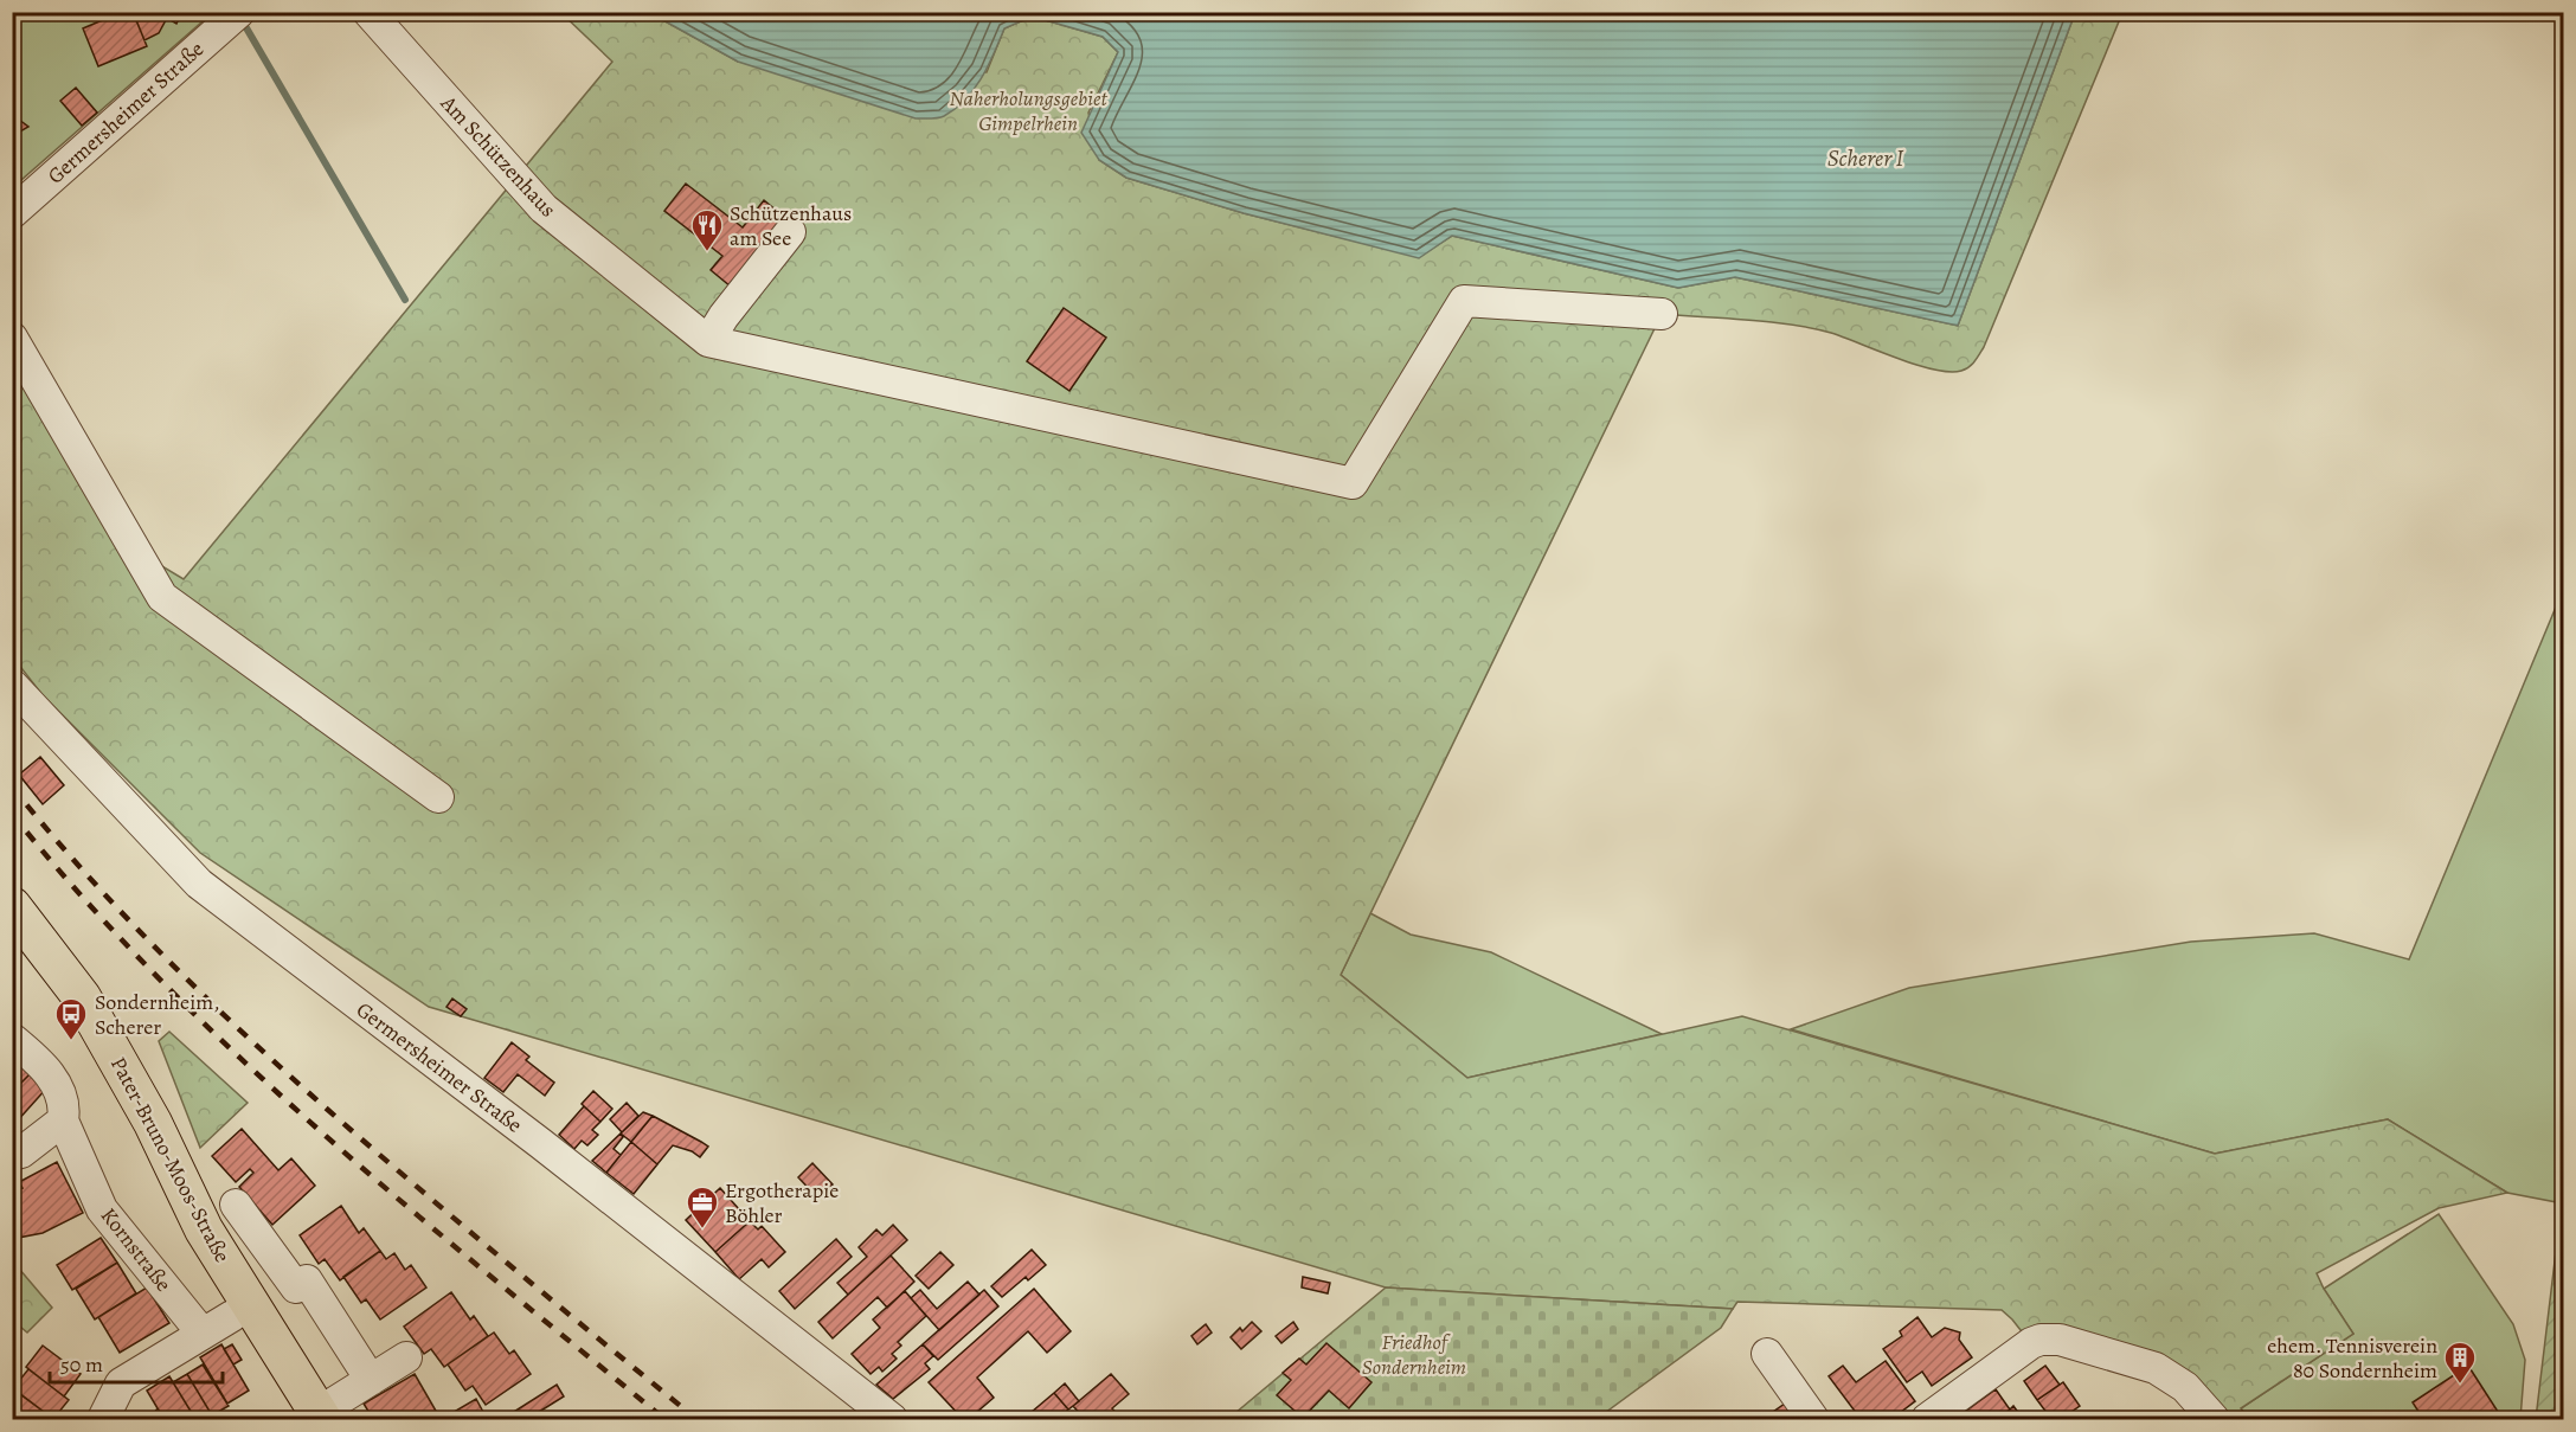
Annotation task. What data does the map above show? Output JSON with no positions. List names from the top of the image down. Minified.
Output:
{"streets":{"main road":["Pater-Bruno-Moos-Straße"],"street":["Germersheimer Straße","Am Schützenhaus","Kornstraße"]},"water":["Scherer I"],"parks":["Naherholungsgebiet Gimpelrhein","Friedhof Sondernheim"],"places":{"restaurant":["Schützenhaus am See"],"bus stop":["Sondernheim, Scherer"],"office":["Ergotherapie Böhler"],"building":["ehem. Tennisverein 80 Sondernheim"]},"scale_bar":"50 m"}
